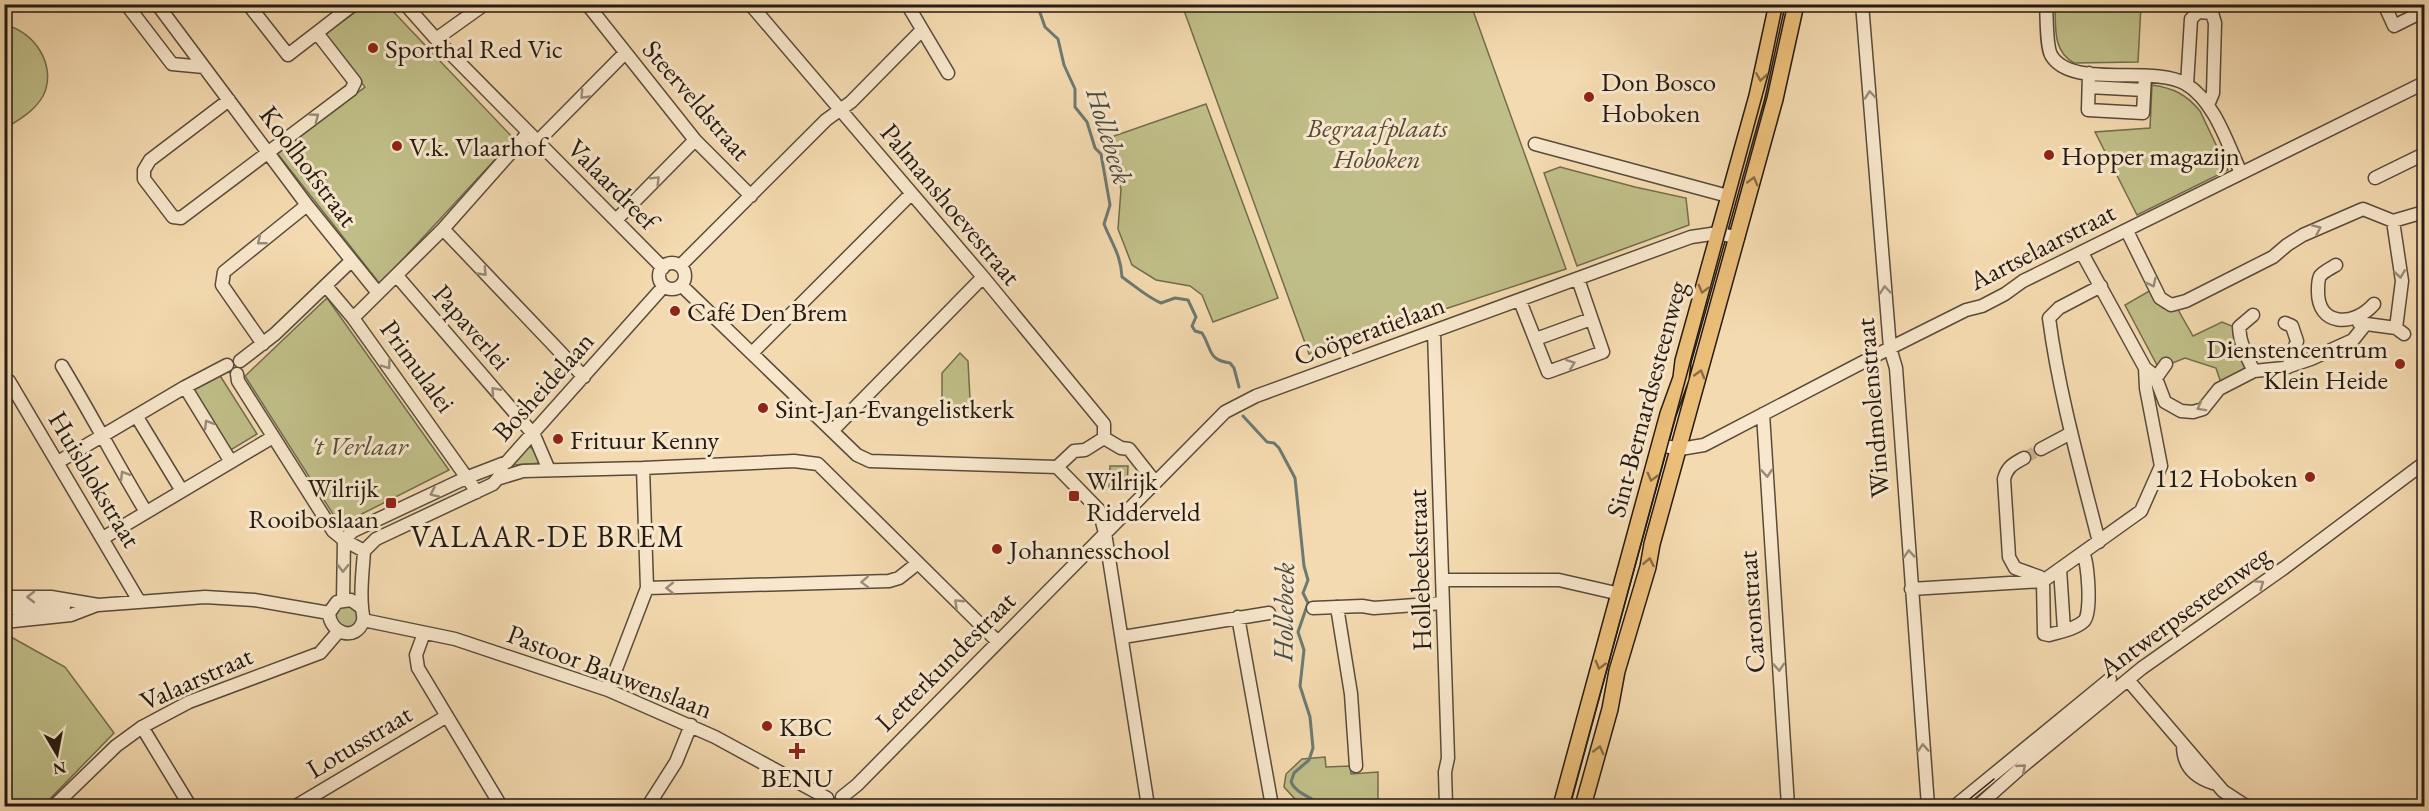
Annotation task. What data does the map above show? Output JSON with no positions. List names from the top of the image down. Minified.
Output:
{"streets":{"main road":["Sint-Bernardsesteenweg"],"street":["Steerveldstraat","Koolhofstraat","Valaardreef","Palmanshoevestraat","Aartselaarstraat","Papaverlei","Coöperatielaan","Primulalei","Bosheidelaan","Windmolenstraat","Huisblokstraat","Hollebeekstraat","Antwerpsesteenweg","Caronstraat","Letterkundestraat","Pastoor Bauwenslaan","Valaarstraat","Lotusstraat"]},"crossings":[["Valaardreef","Bosheidelaan"],["Aartselaarstraat","Sint-Bernardsesteenweg"],["Aartselaarstraat","Windmolenstraat"],["Aartselaarstraat","Caronstraat"],["Papaverlei","Bosheidelaan"],["Coöperatielaan","Sint-Bernardsesteenweg"],["Coöperatielaan","Hollebeekstraat"],["Coöperatielaan","Letterkundestraat"],["Primulalei","Bosheidelaan"],["Letterkundestraat","Pastoor Bauwenslaan"],["Pastoor Bauwenslaan","Valaarstraat"]],"one_way":["Primulalei","Windmolenstraat","Caronstraat"],"districts":["VALAAR-DE BREM"],"water":["Hollebeek"],"parks":["Begraafplaats Hoboken","'t Verlaar"],"places":{"other":["Sporthal Red Vic","Don Bosco Hoboken","V.k. Vlaarhof","Hopper magazijn","Café Den Brem","Dienstencentrum Klein Heide","Sint-Jan-Evangelistkerk","Frituur Kenny","112 Hoboken","Johannesschool","KBC"],"transit":["Wilrijk Ridderveld","Wilrijk Rooiboslaan"],"health":["BENU"]},"north":"bottom"}
